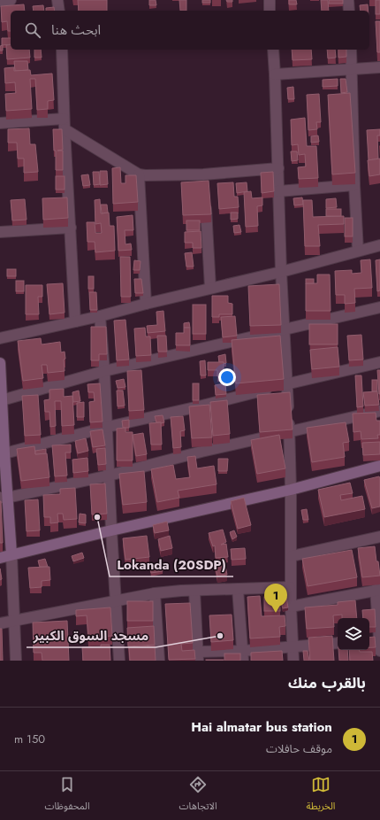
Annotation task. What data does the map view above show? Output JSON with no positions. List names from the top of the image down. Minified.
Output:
{"places":["Lokanda (20SDP)","مسجد السوق الكبير"],"page":{"search":"ابحث هنا","pins":"1","heading":"بالقرب منك","list":[{"mark":"1","name":"Hai almatar bus station","note":"موقف حافلات","value":"150 m"}],"nav":["الخريطة","الاتجاهات","المحفوظات"]}}
